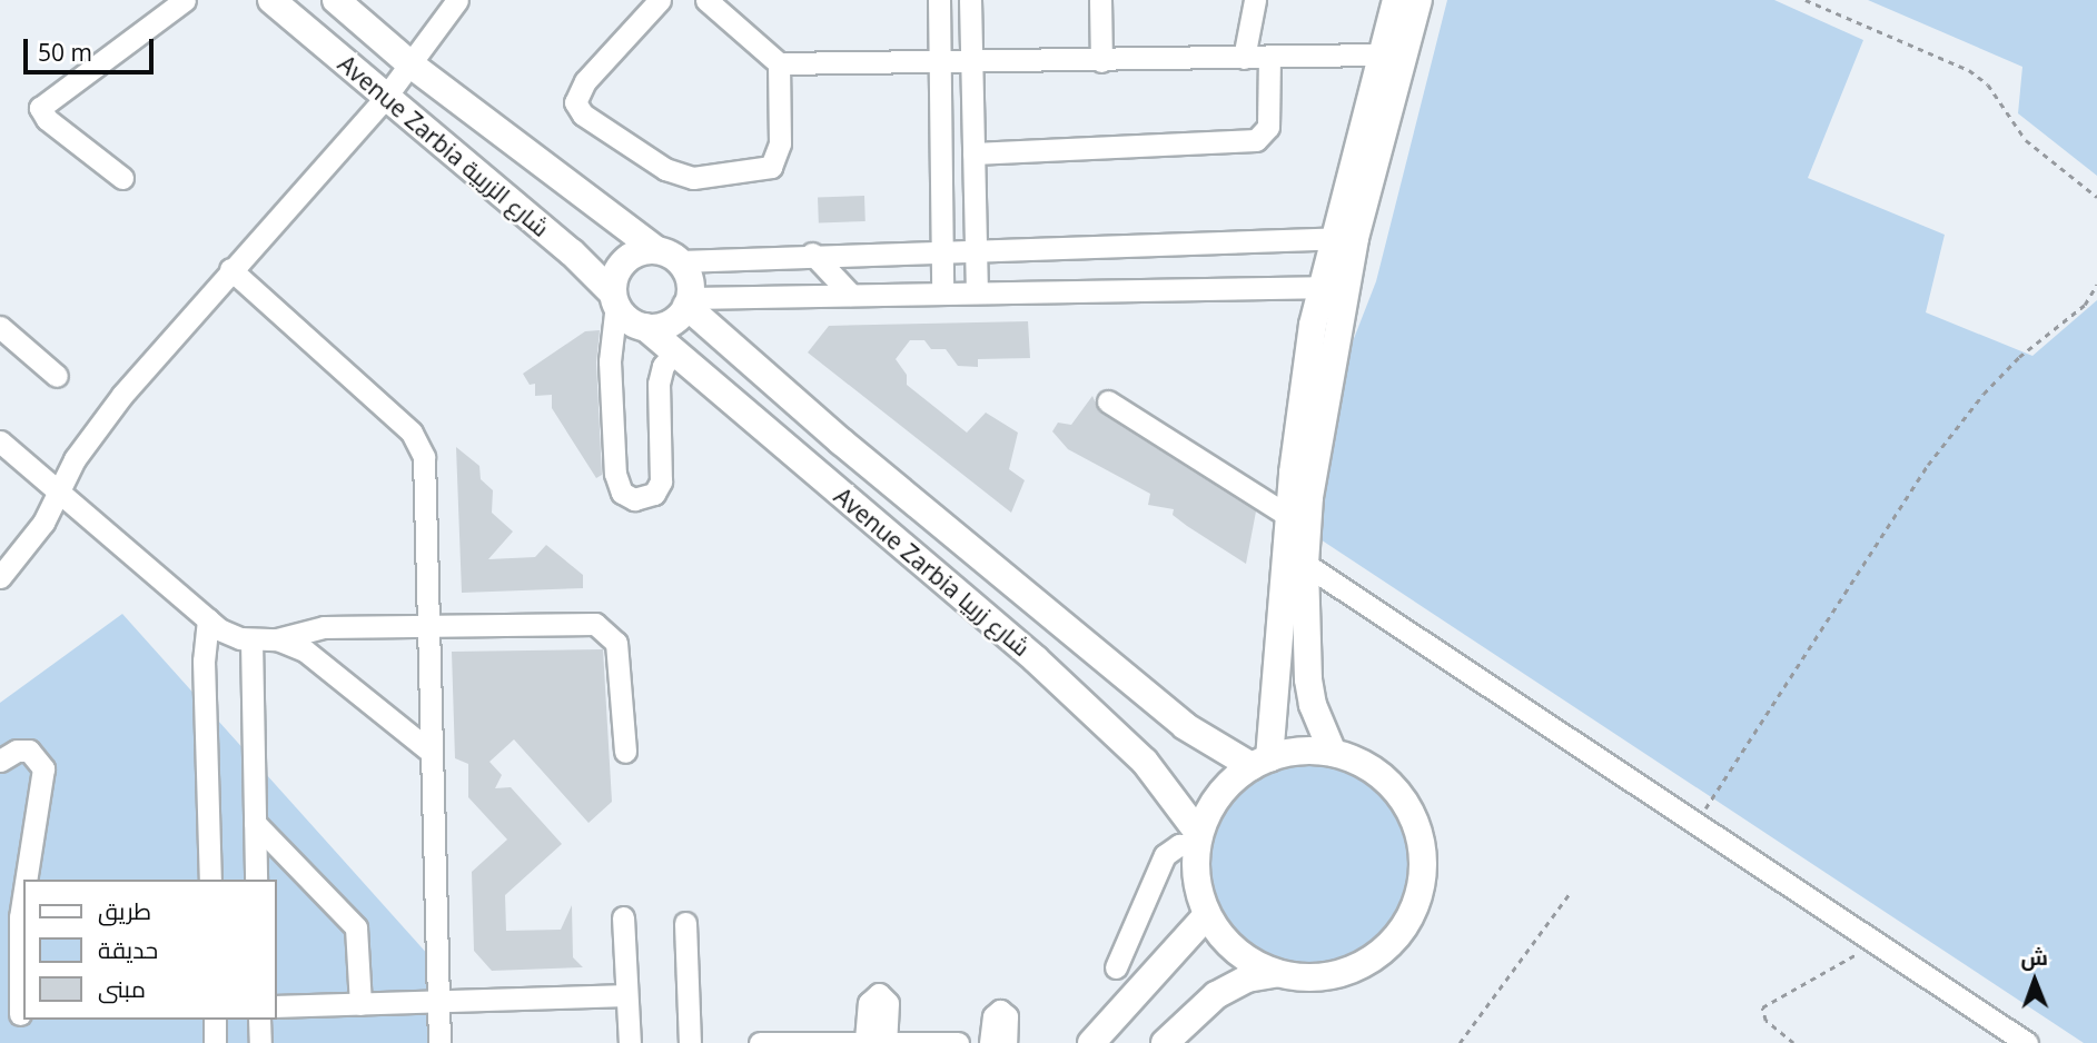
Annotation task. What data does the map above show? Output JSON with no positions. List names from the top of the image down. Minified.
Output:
{"streets":{"main road":["Avenue Zarbia شارع الزربية","Avenue Zarbia شارع زربيا"]},"crossings":[["Avenue Zarbia شارع الزربية","Avenue Zarbia شارع زربيا"]],"legend":["طريق","حديقة","مبنى"],"scale_bar":"50 m","north":"top"}
